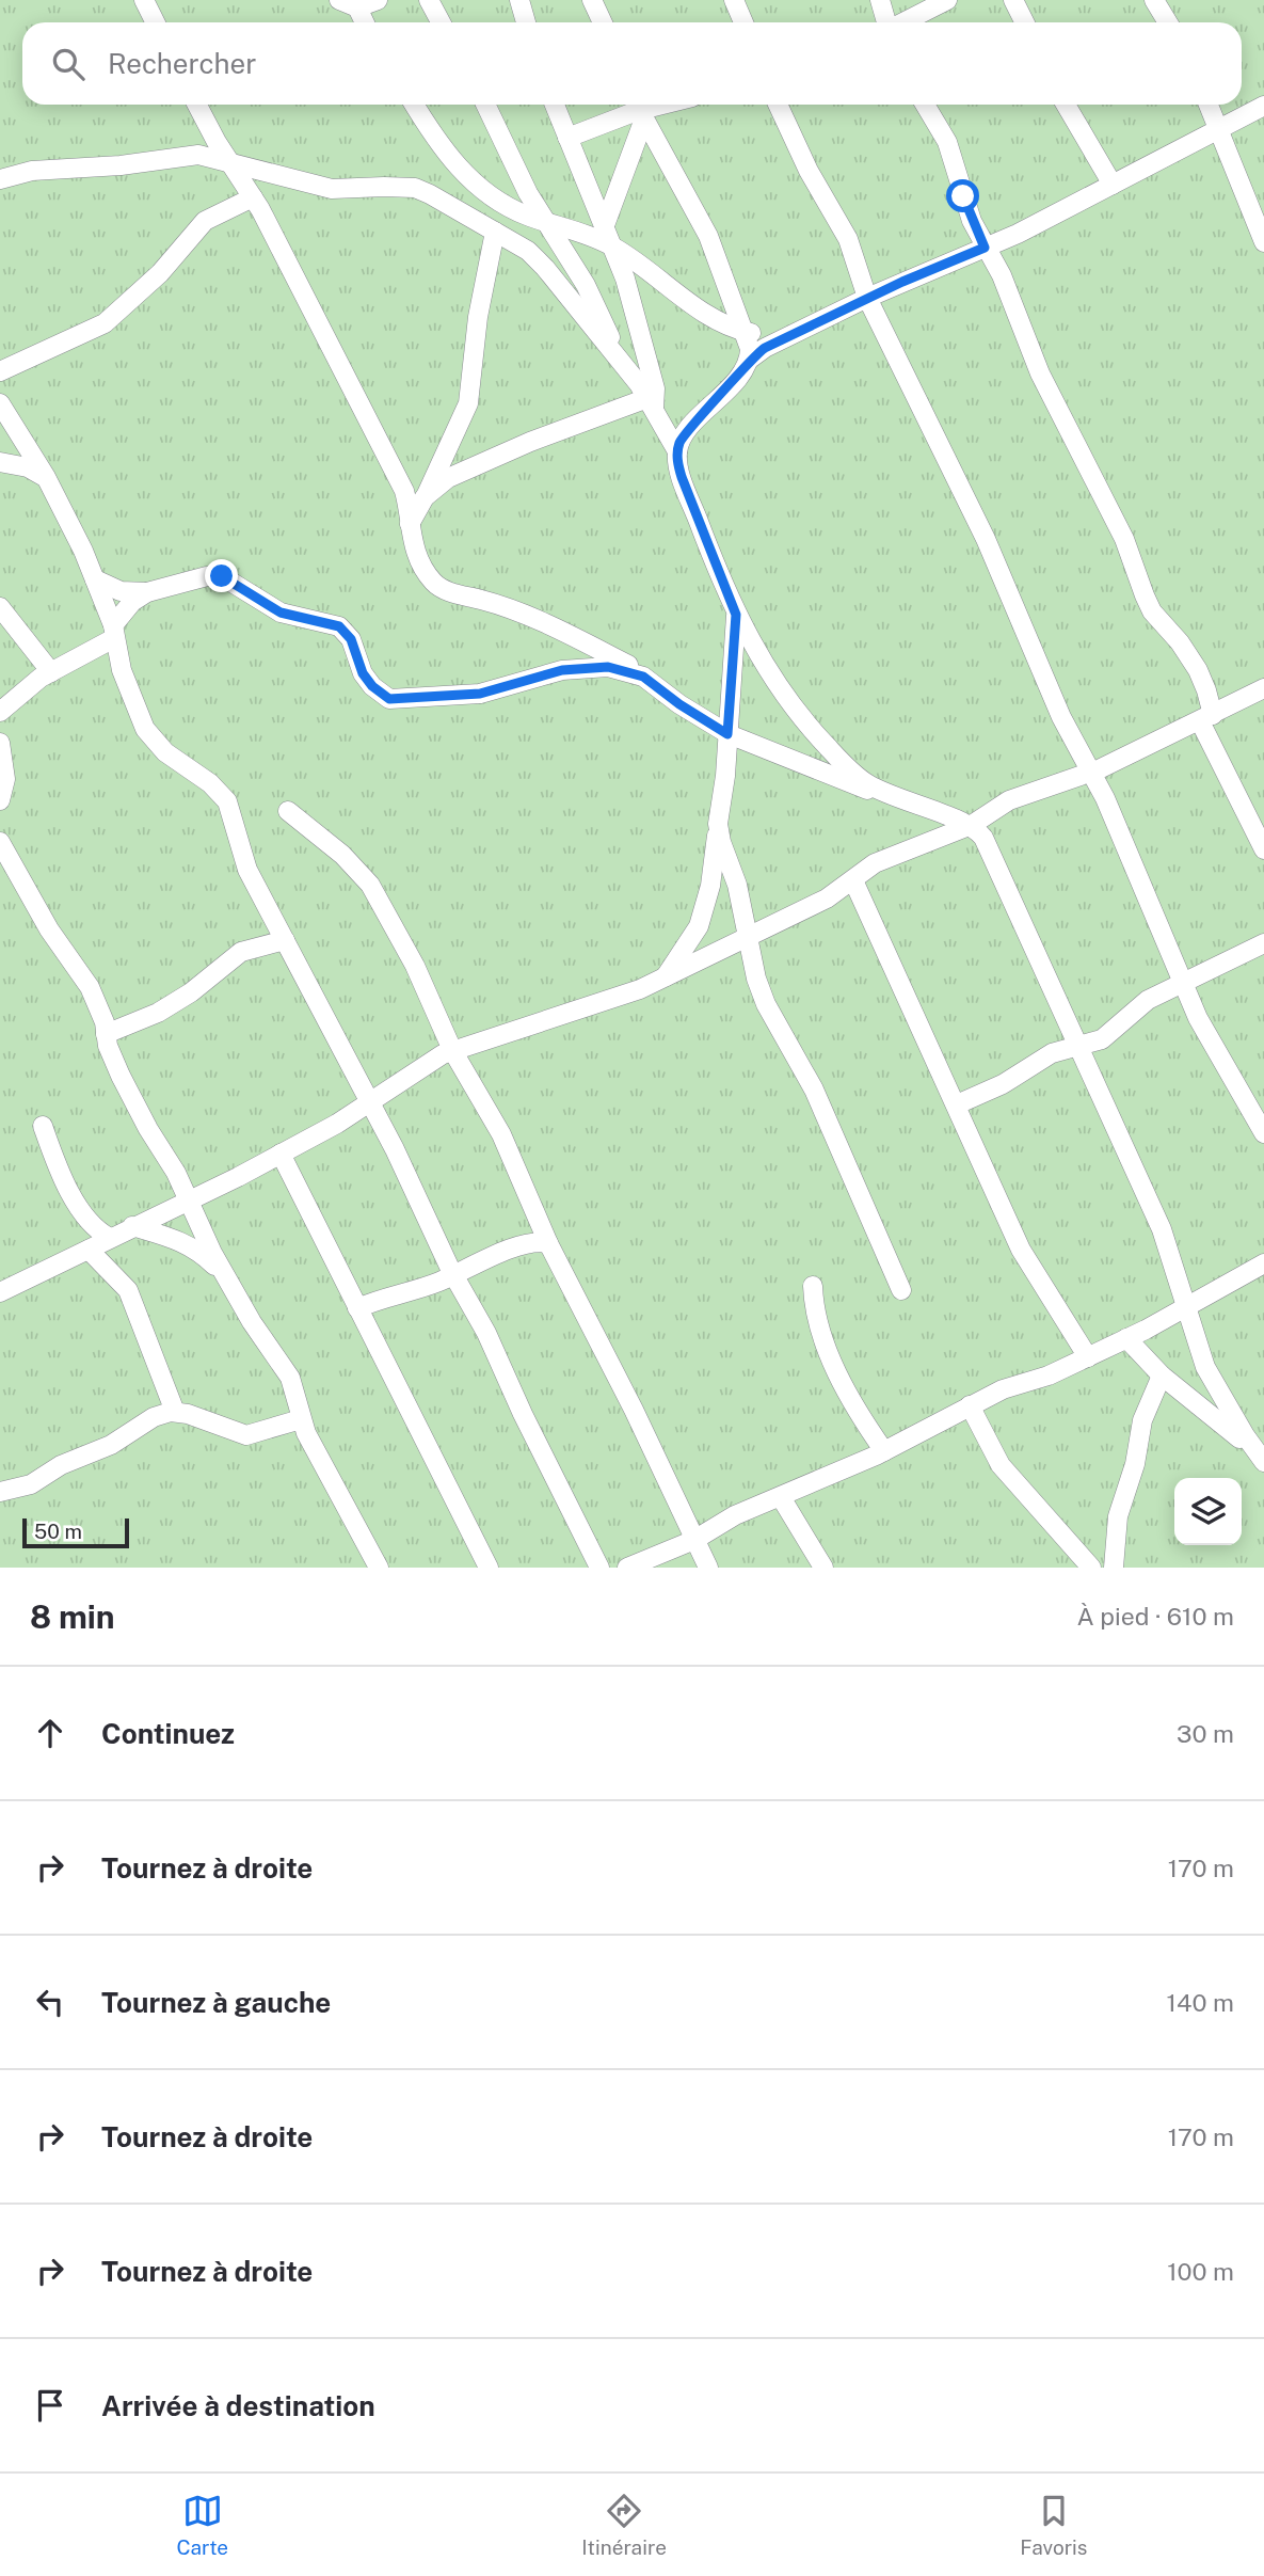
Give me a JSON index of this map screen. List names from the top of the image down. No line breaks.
{"scale_bar":"50 m","page":{"search":"Rechercher","scale":"50 m","heading":["8 min","À pied · 610 m"],"list":[["Continuez","30 m"],["Tournez à droite","170 m"],["Tournez à gauche","140 m"],["Tournez à droite","170 m"],["Tournez à droite","100 m"],"Arrivée à destination"],"nav":["Carte","Itinéraire","Favoris"]}}
